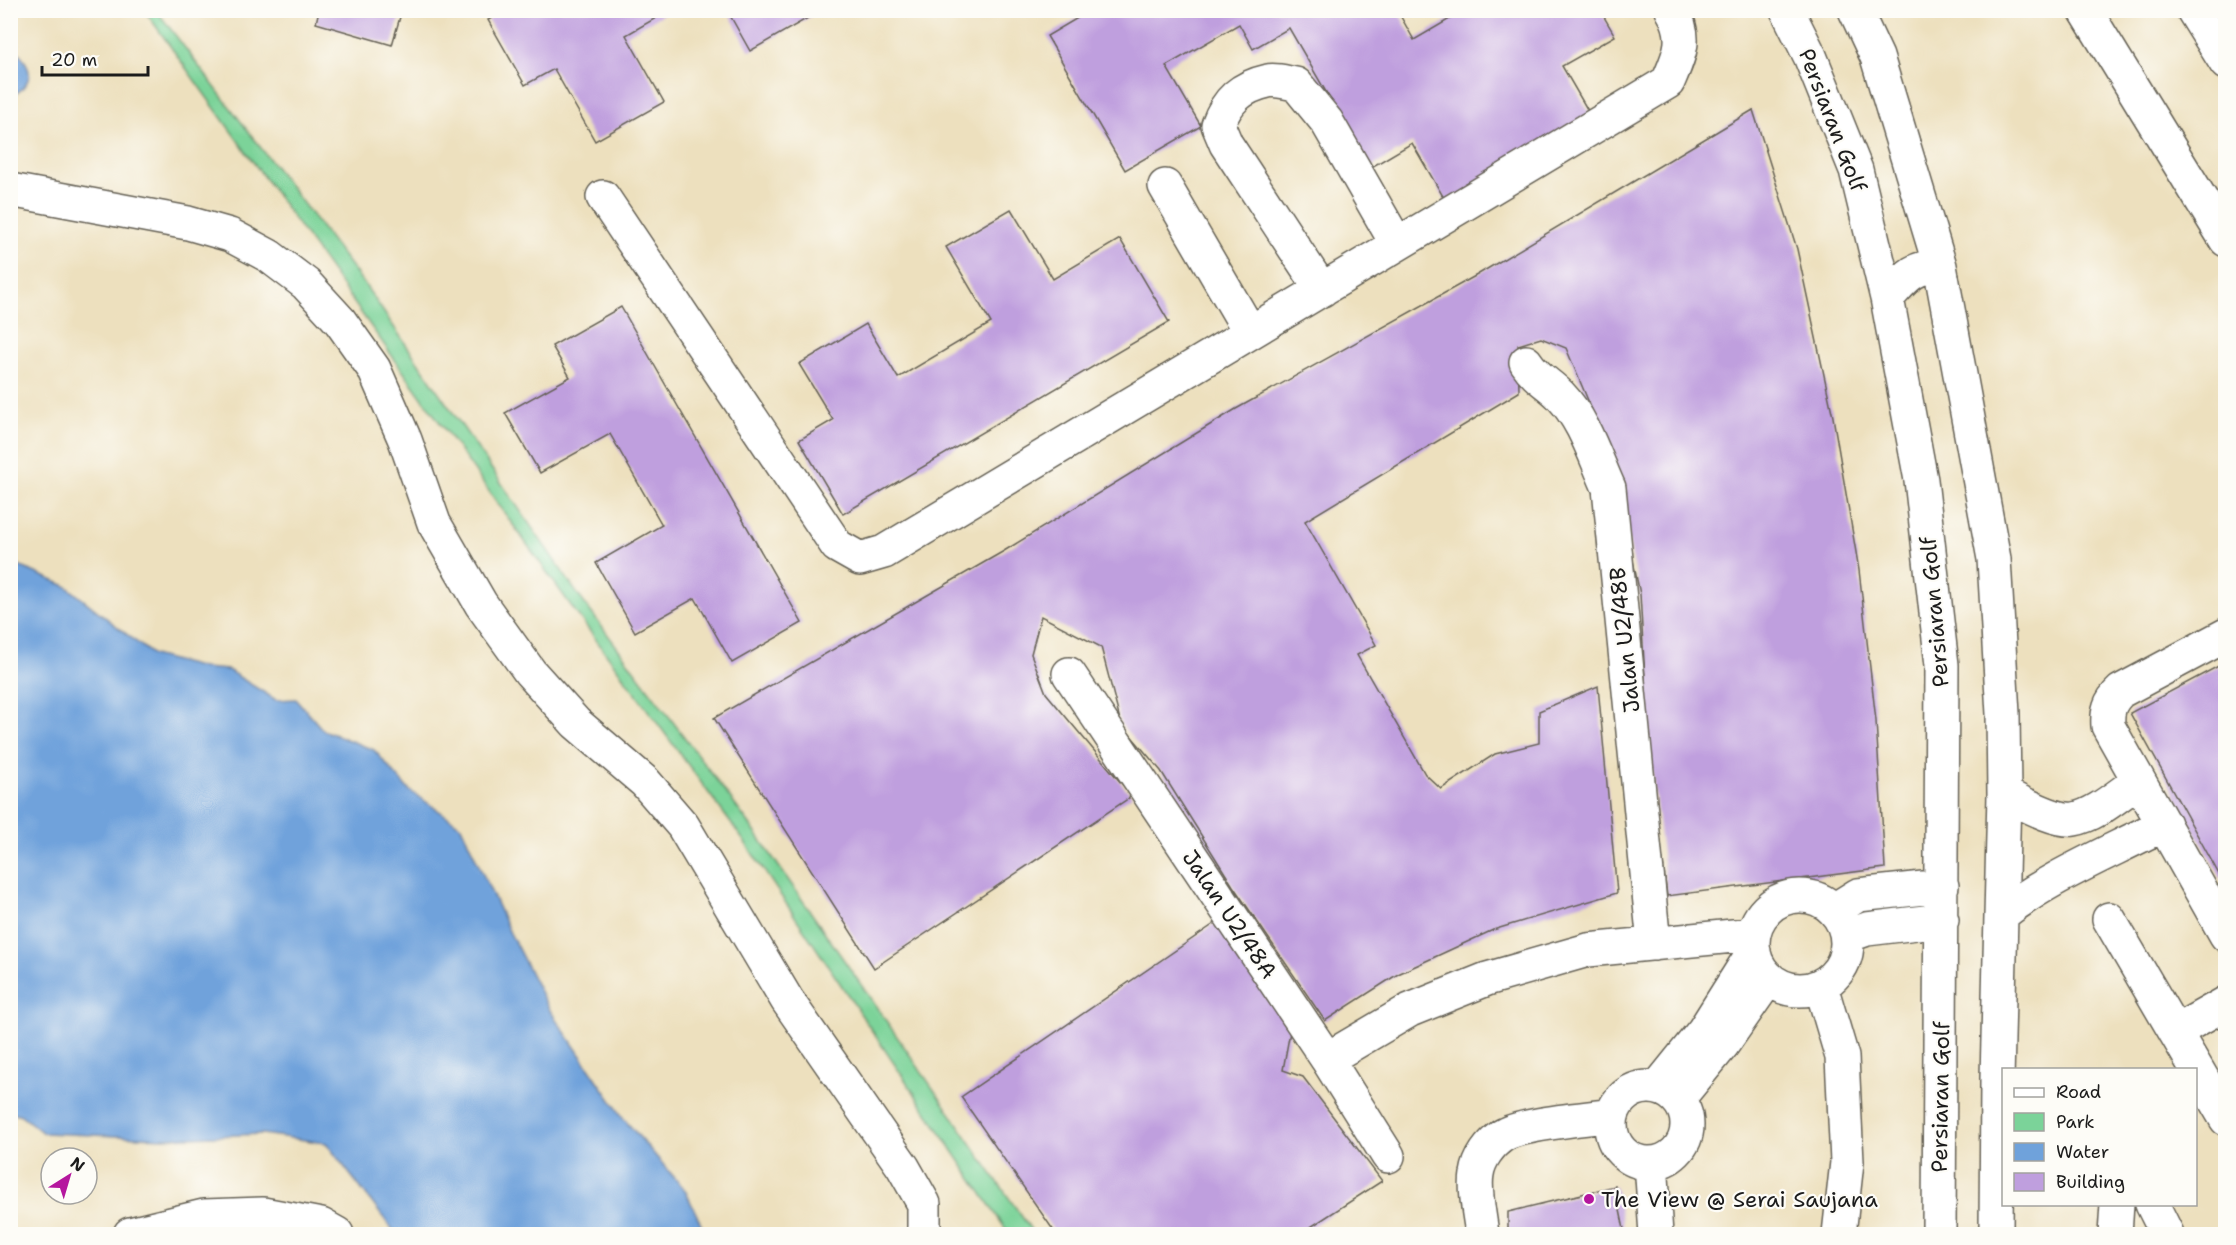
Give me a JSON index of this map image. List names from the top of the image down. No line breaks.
{"streets":{"street":["Persiaran Golf","Jalan U2/48B","Jalan U2/48A"]},"places":["The View @ Serai Saujana"],"legend":["Road","Park","Water","Building"],"scale_bar":"20 m","north":"top right"}
